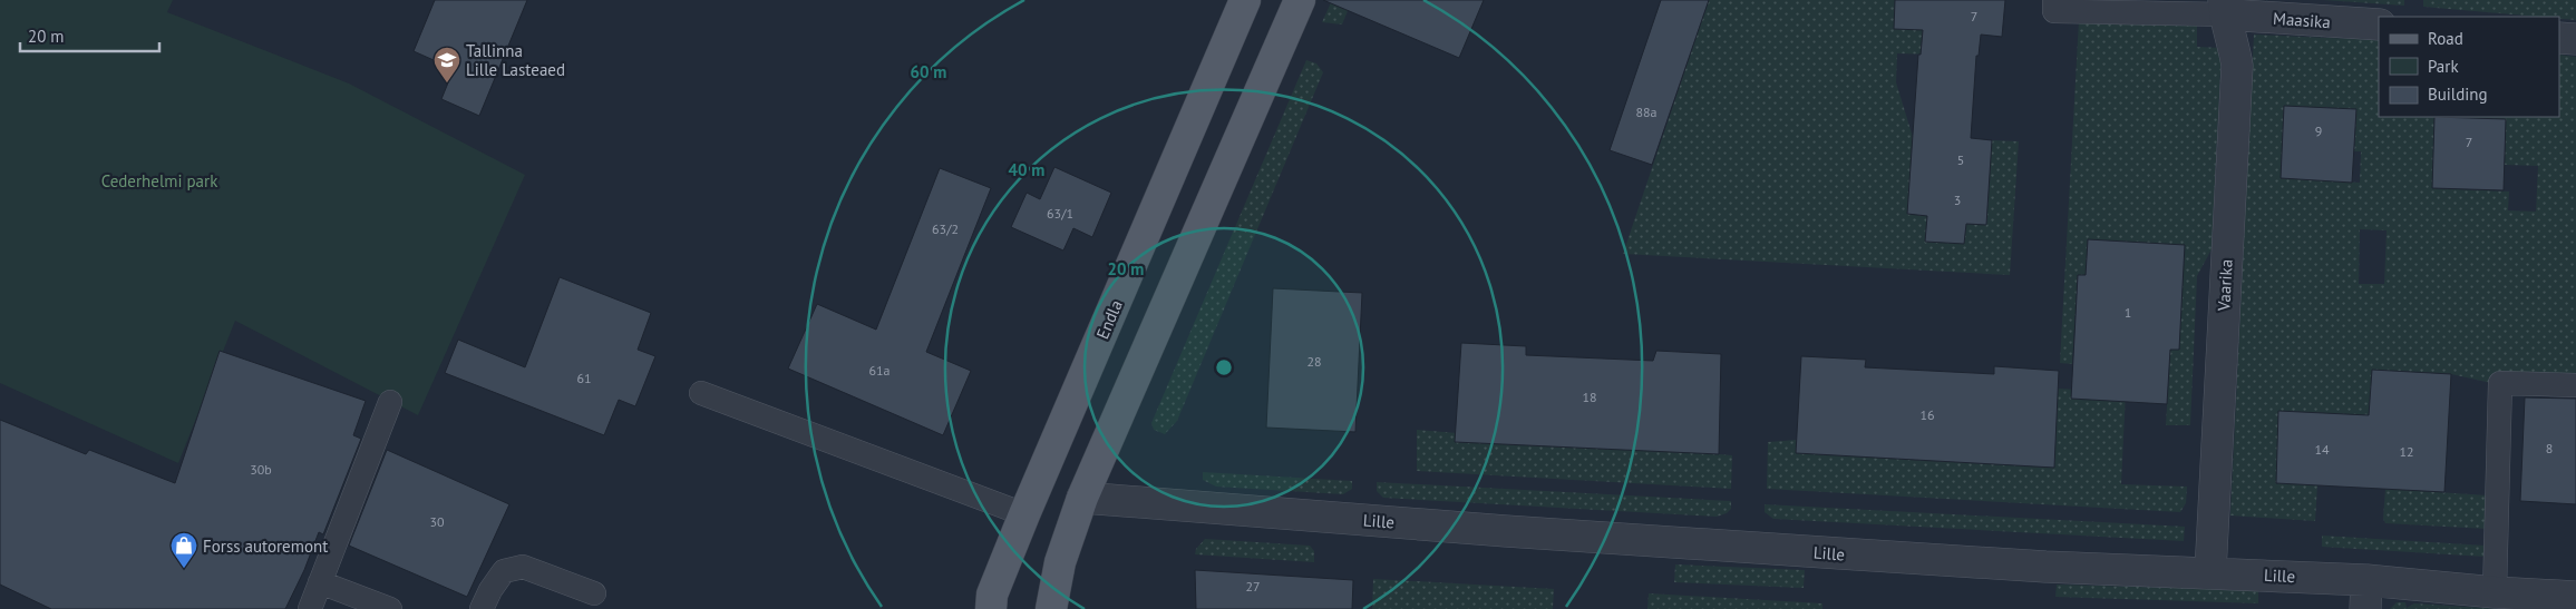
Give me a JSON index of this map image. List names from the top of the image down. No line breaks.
{"streets":{"main road":["Endla"],"street":["Maasika","Vaarika","Lille"]},"crossings":[["Maasika","Vaarika"],["Vaarika","Lille"]],"parks":["Cederhelmi park"],"places":{"school or university":["Tallinna Lille Lasteaed"],"shop":["Forss autoremont"]},"house_numbers":["7","88a","9","7","5","3","63/1","63/2","1","28","61a","61","18","16","8","14","12","30b","30","27"],"legend":["Road","Park","Building"],"scale_bar":"20 m","rings":["60 m","40 m","20 m"]}
